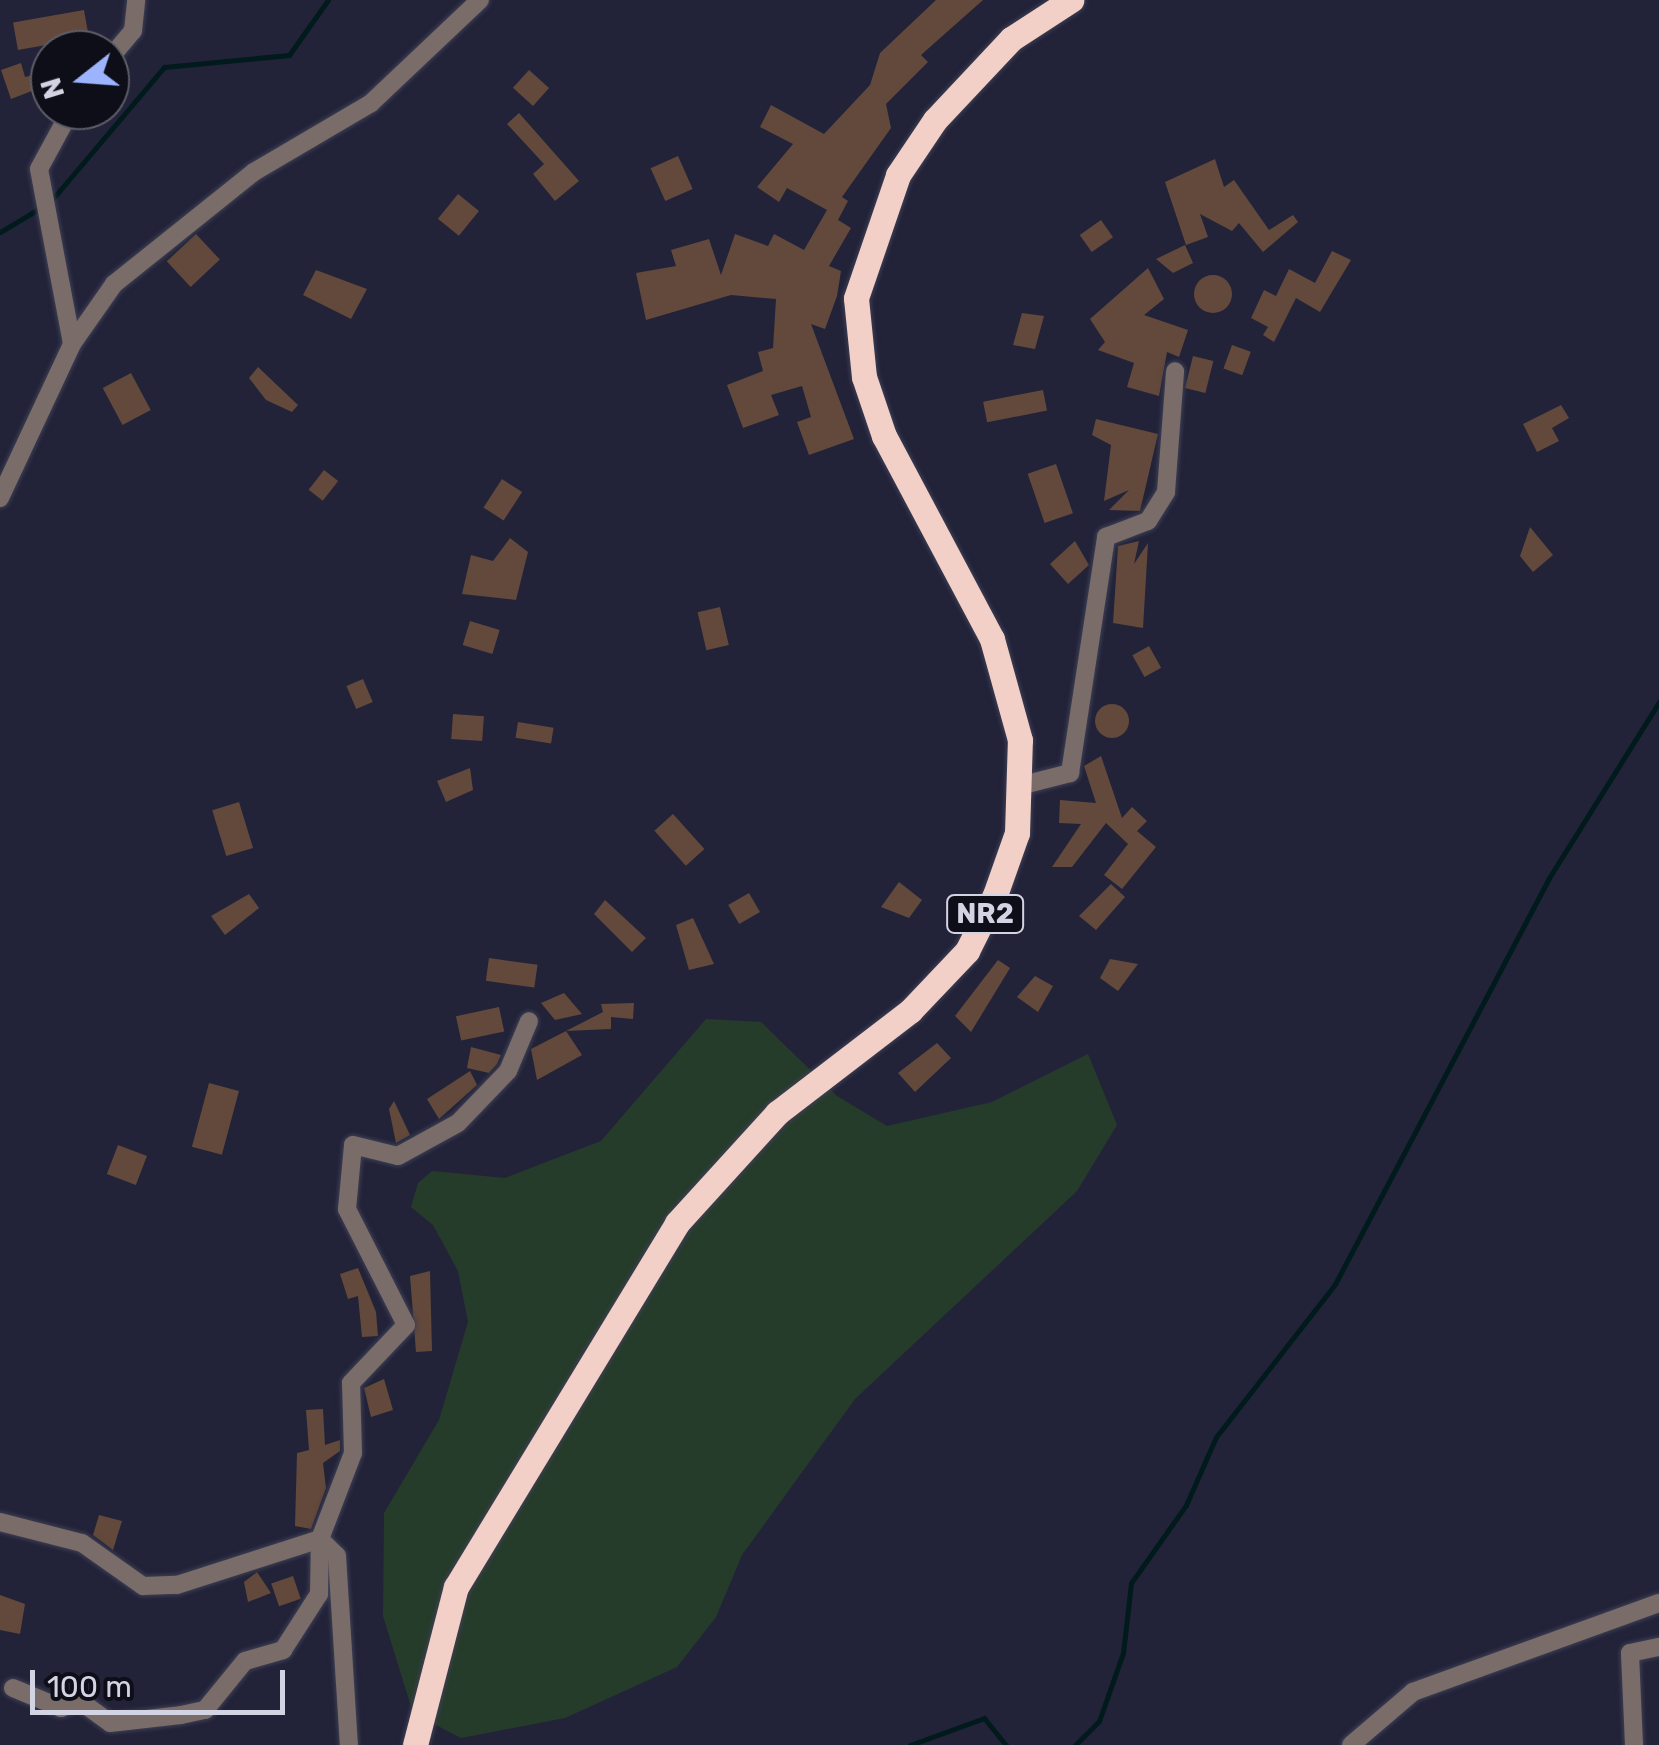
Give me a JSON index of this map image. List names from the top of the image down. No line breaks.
{"streets":{"highway":["NR2"]},"scale_bar":"100 m","north":"left"}
